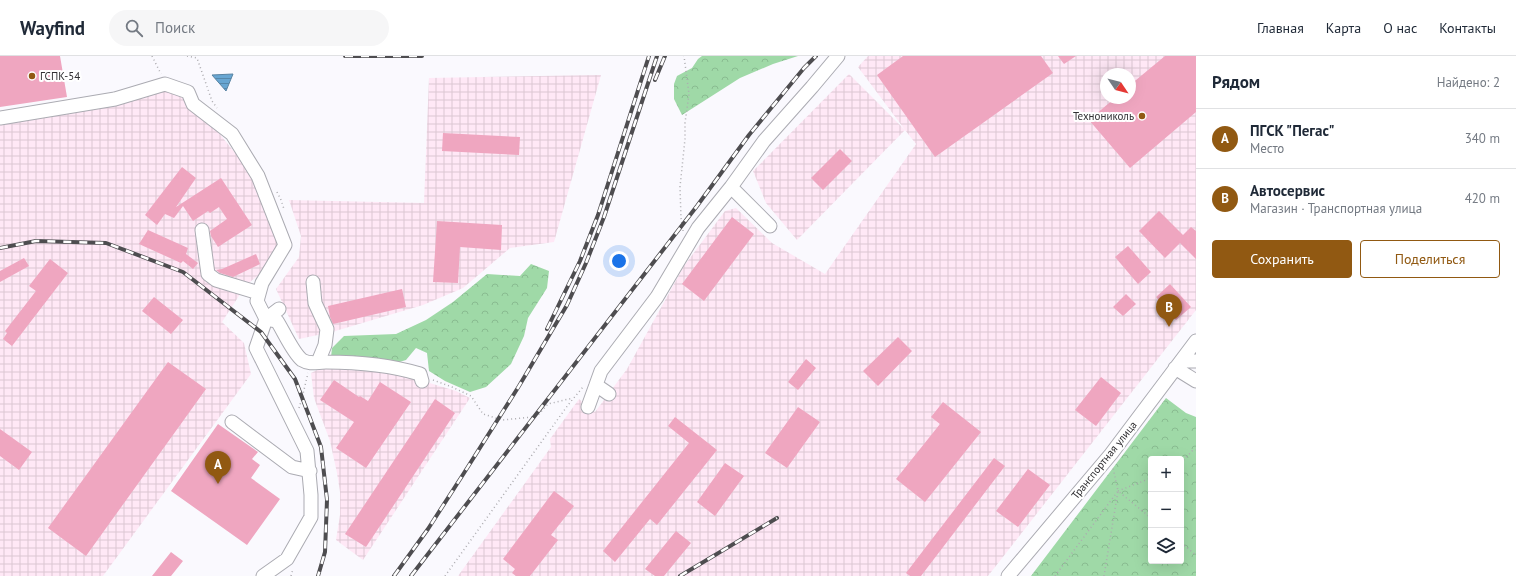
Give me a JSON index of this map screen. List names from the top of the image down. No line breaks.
{"streets":{"street":["Транспортная улица"]},"places":["ГСПК-54","Технониколь"],"north":"bottom right","page":{"header":"Wayfind","search":"Поиск","nav":["Главная","Карта","О нас","Контакты"],"heading":["Рядом","Найдено: 2"],"list":[{"mark":"A","name":"ПГСК \"Пегас\"","note":"Место","value":"340 m"},{"mark":"B","name":"Автосервис","note":"Магазин · Транспортная улица","value":"420 m"}],"buttons":["Сохранить","Поделиться"],"pins":["B","A"],"map_buttons":["+","−"]}}
